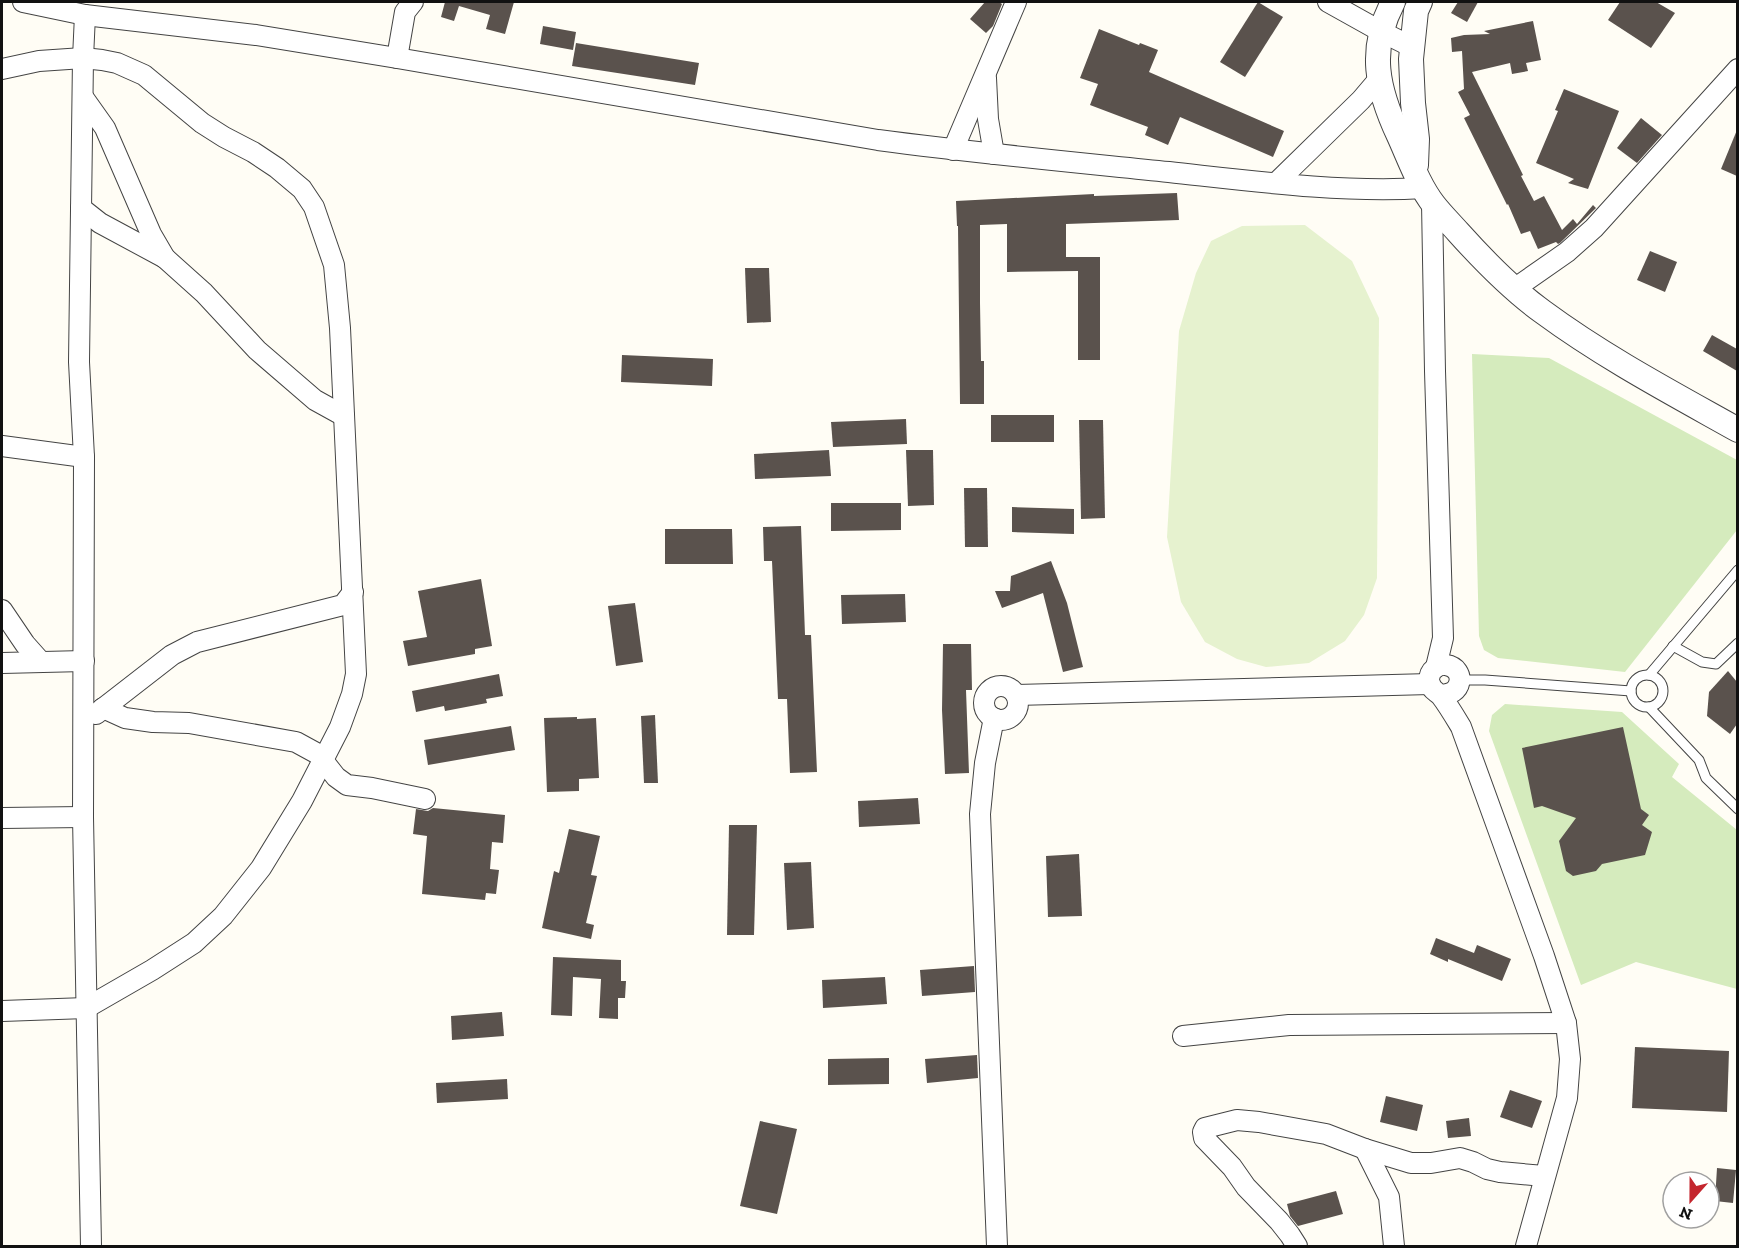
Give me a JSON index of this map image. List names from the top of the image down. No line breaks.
{"north":"bottom"}
